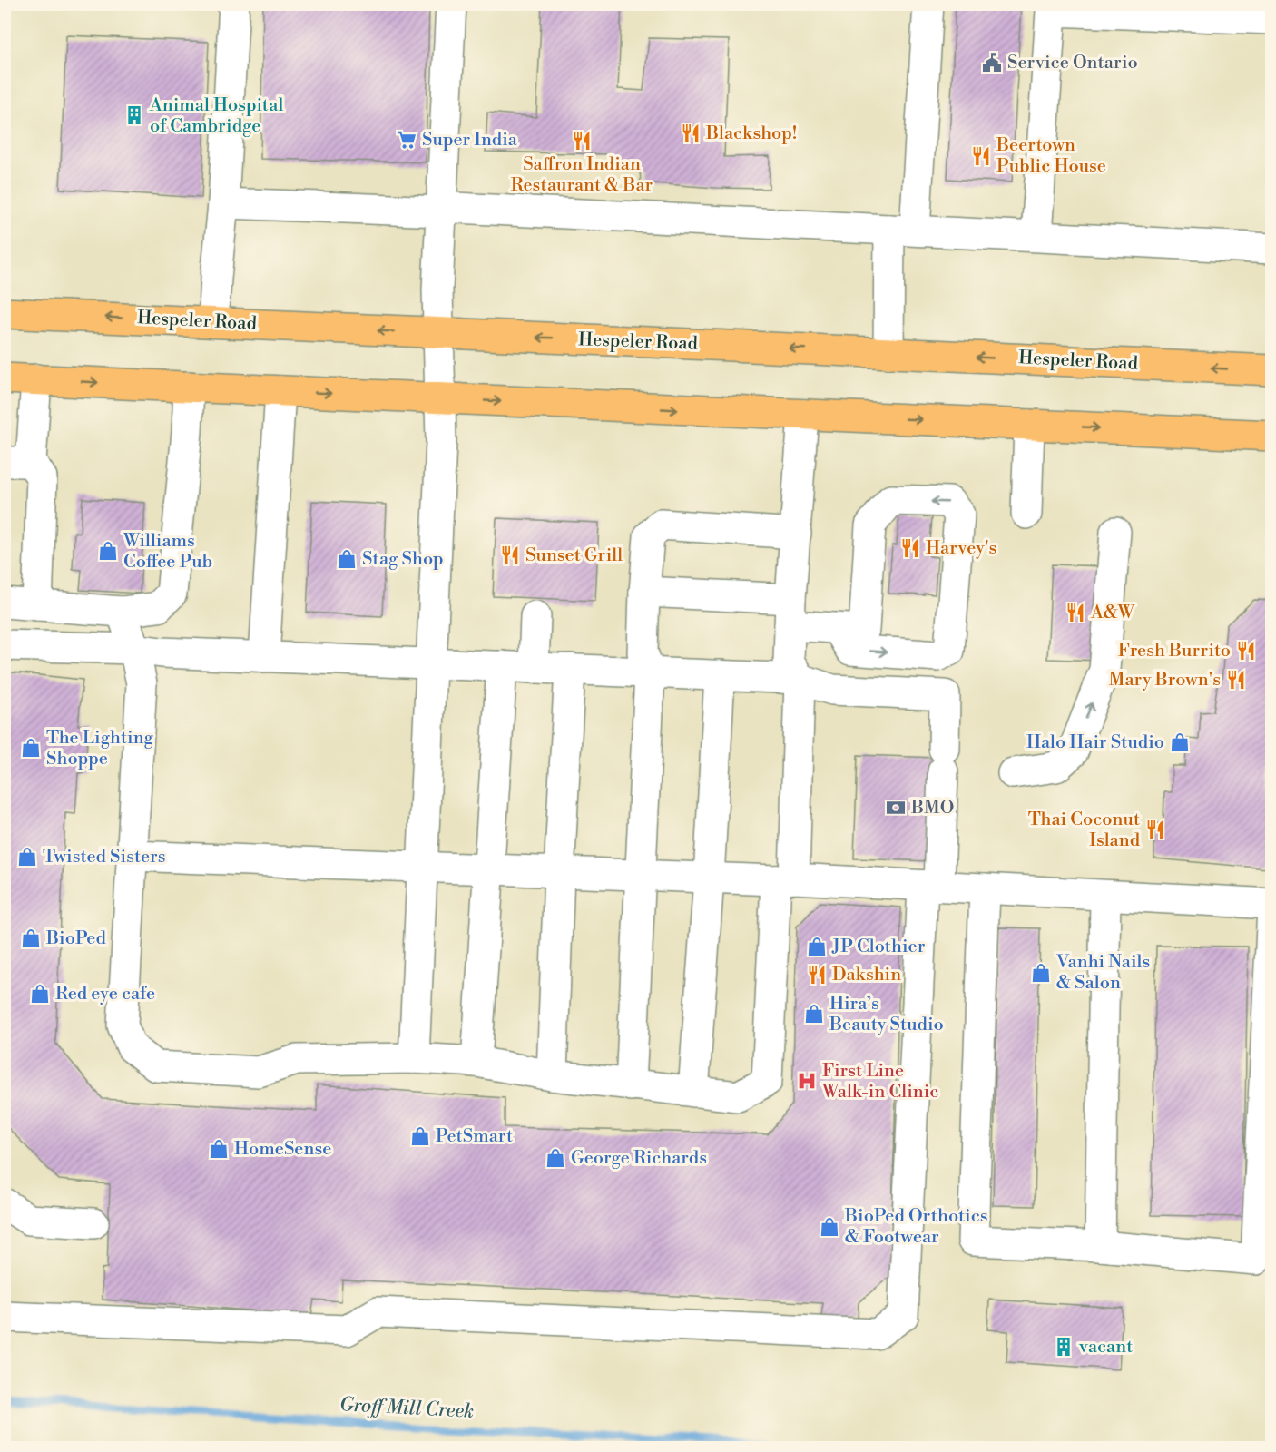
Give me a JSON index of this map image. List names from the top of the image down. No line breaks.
{"streets":{"main road":["Hespeler Road"]},"water":["Groff Mill Creek"],"places":{"public building":["Service Ontario"],"building":["Animal Hospital of Cambridge","vacant"],"restaurant":["Blackshop!","Saffron Indian Restaurant & Bar","Beertown Public House","Harvey's","Sunset Grill","A&W","Fresh Burrito","Mary Brown's","Thai Coconut Island","Dakshin"],"supermarket":["Super India"],"shop":["Williams Coffee Pub","Stag Shop","Halo Hair Studio","The Lighting Shoppe","Twisted Sisters","BioPed","JP Clothier","Vanhi Nails & Salon","Red eye cafe","Hira’s Beauty Studio","PetSmart","HomeSense","George Richards","BioPed Orthotics & Footwear"],"bank":["BMO"],"hospital":["First Line Walk-in Clinic"]}}
